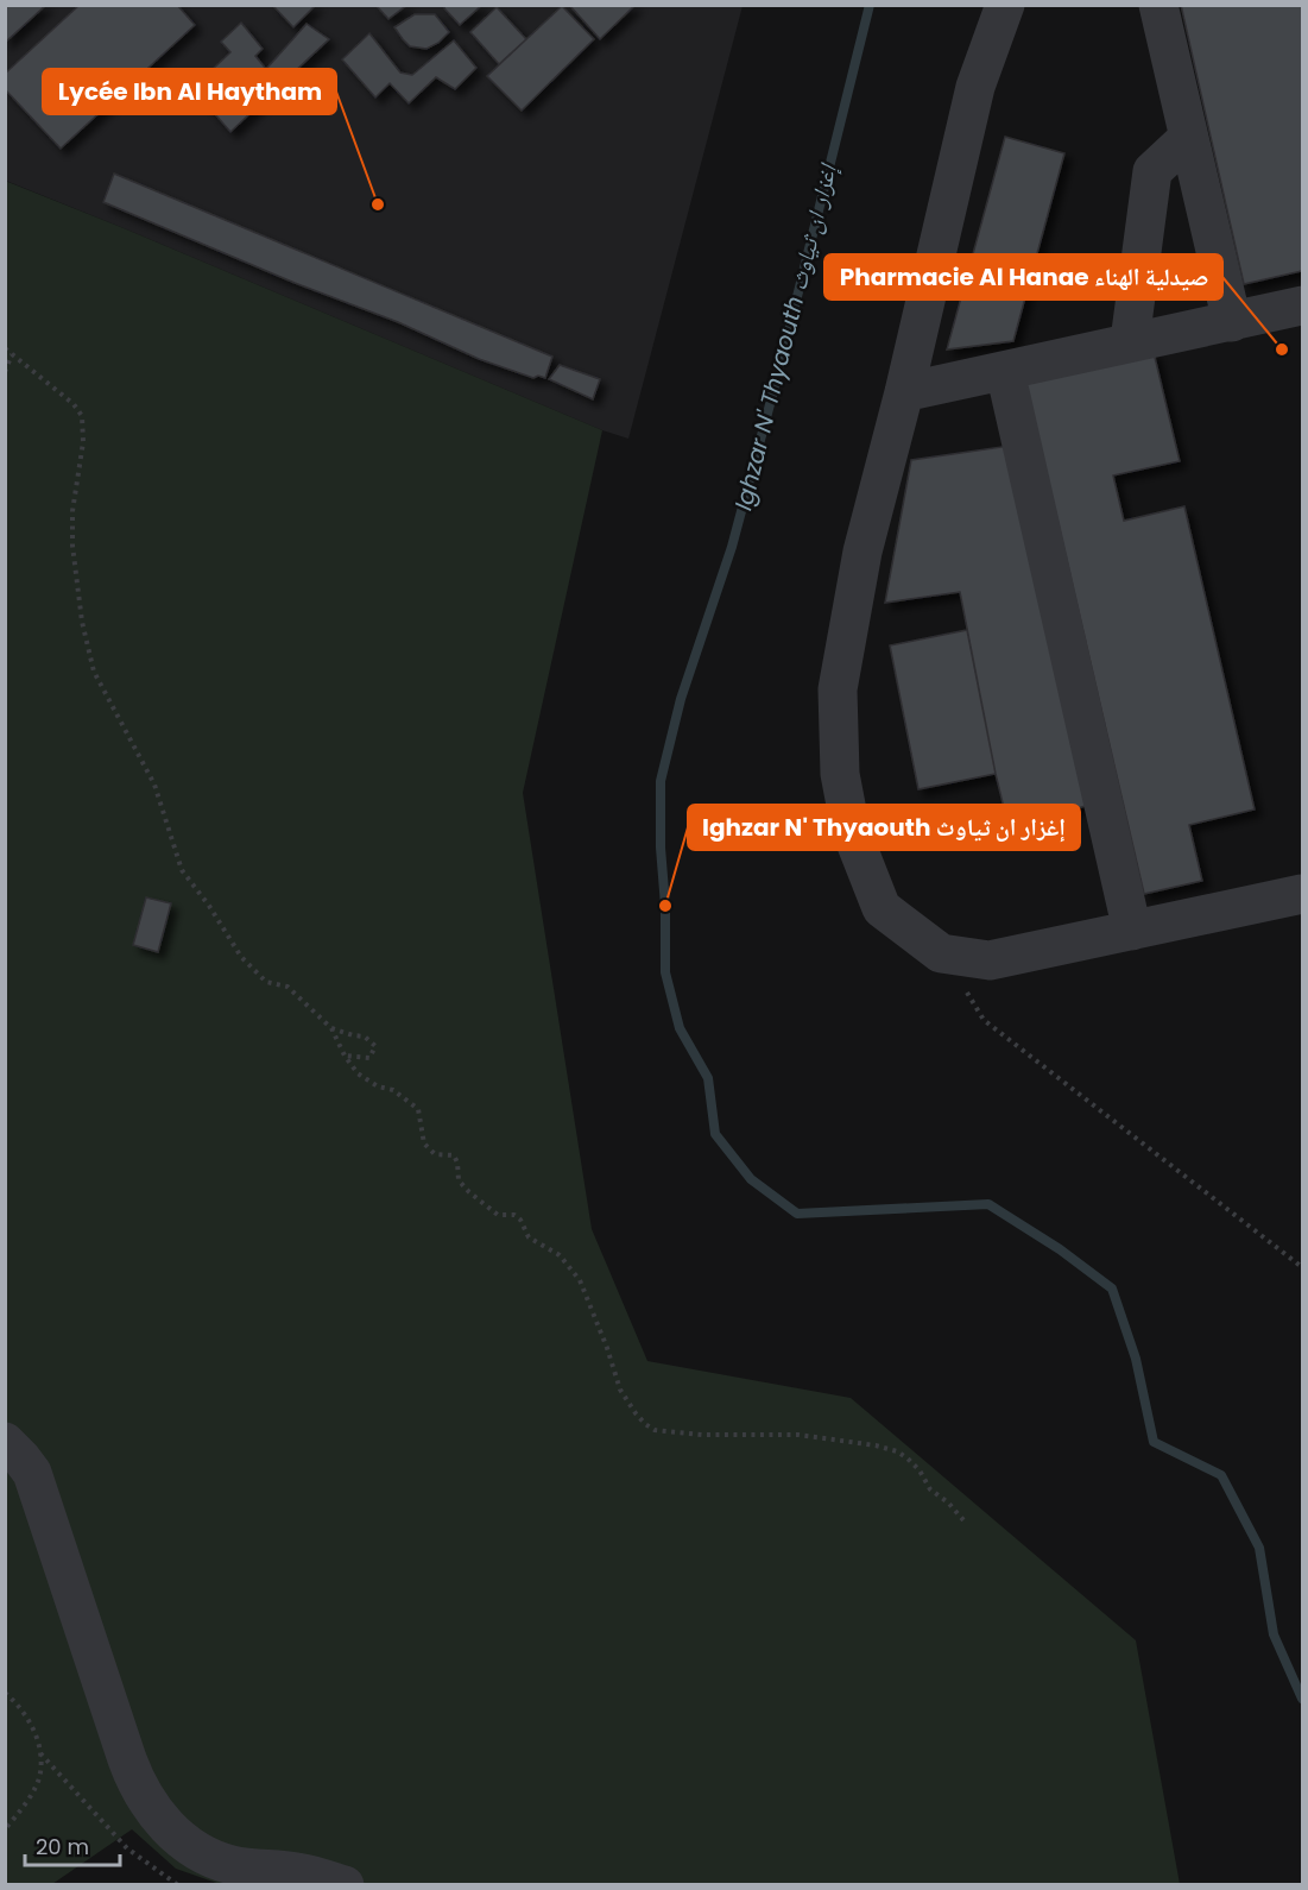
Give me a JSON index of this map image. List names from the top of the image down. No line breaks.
{"water":["Ighzar N' Thyaouth إغزار ان ثياوث"],"places":["Lycée Ibn Al Haytham","Pharmacie Al Hanae صيدلية الهناء","Ighzar N' Thyaouth إغزار ان ثياوث"],"scale_bar":"20 m"}
